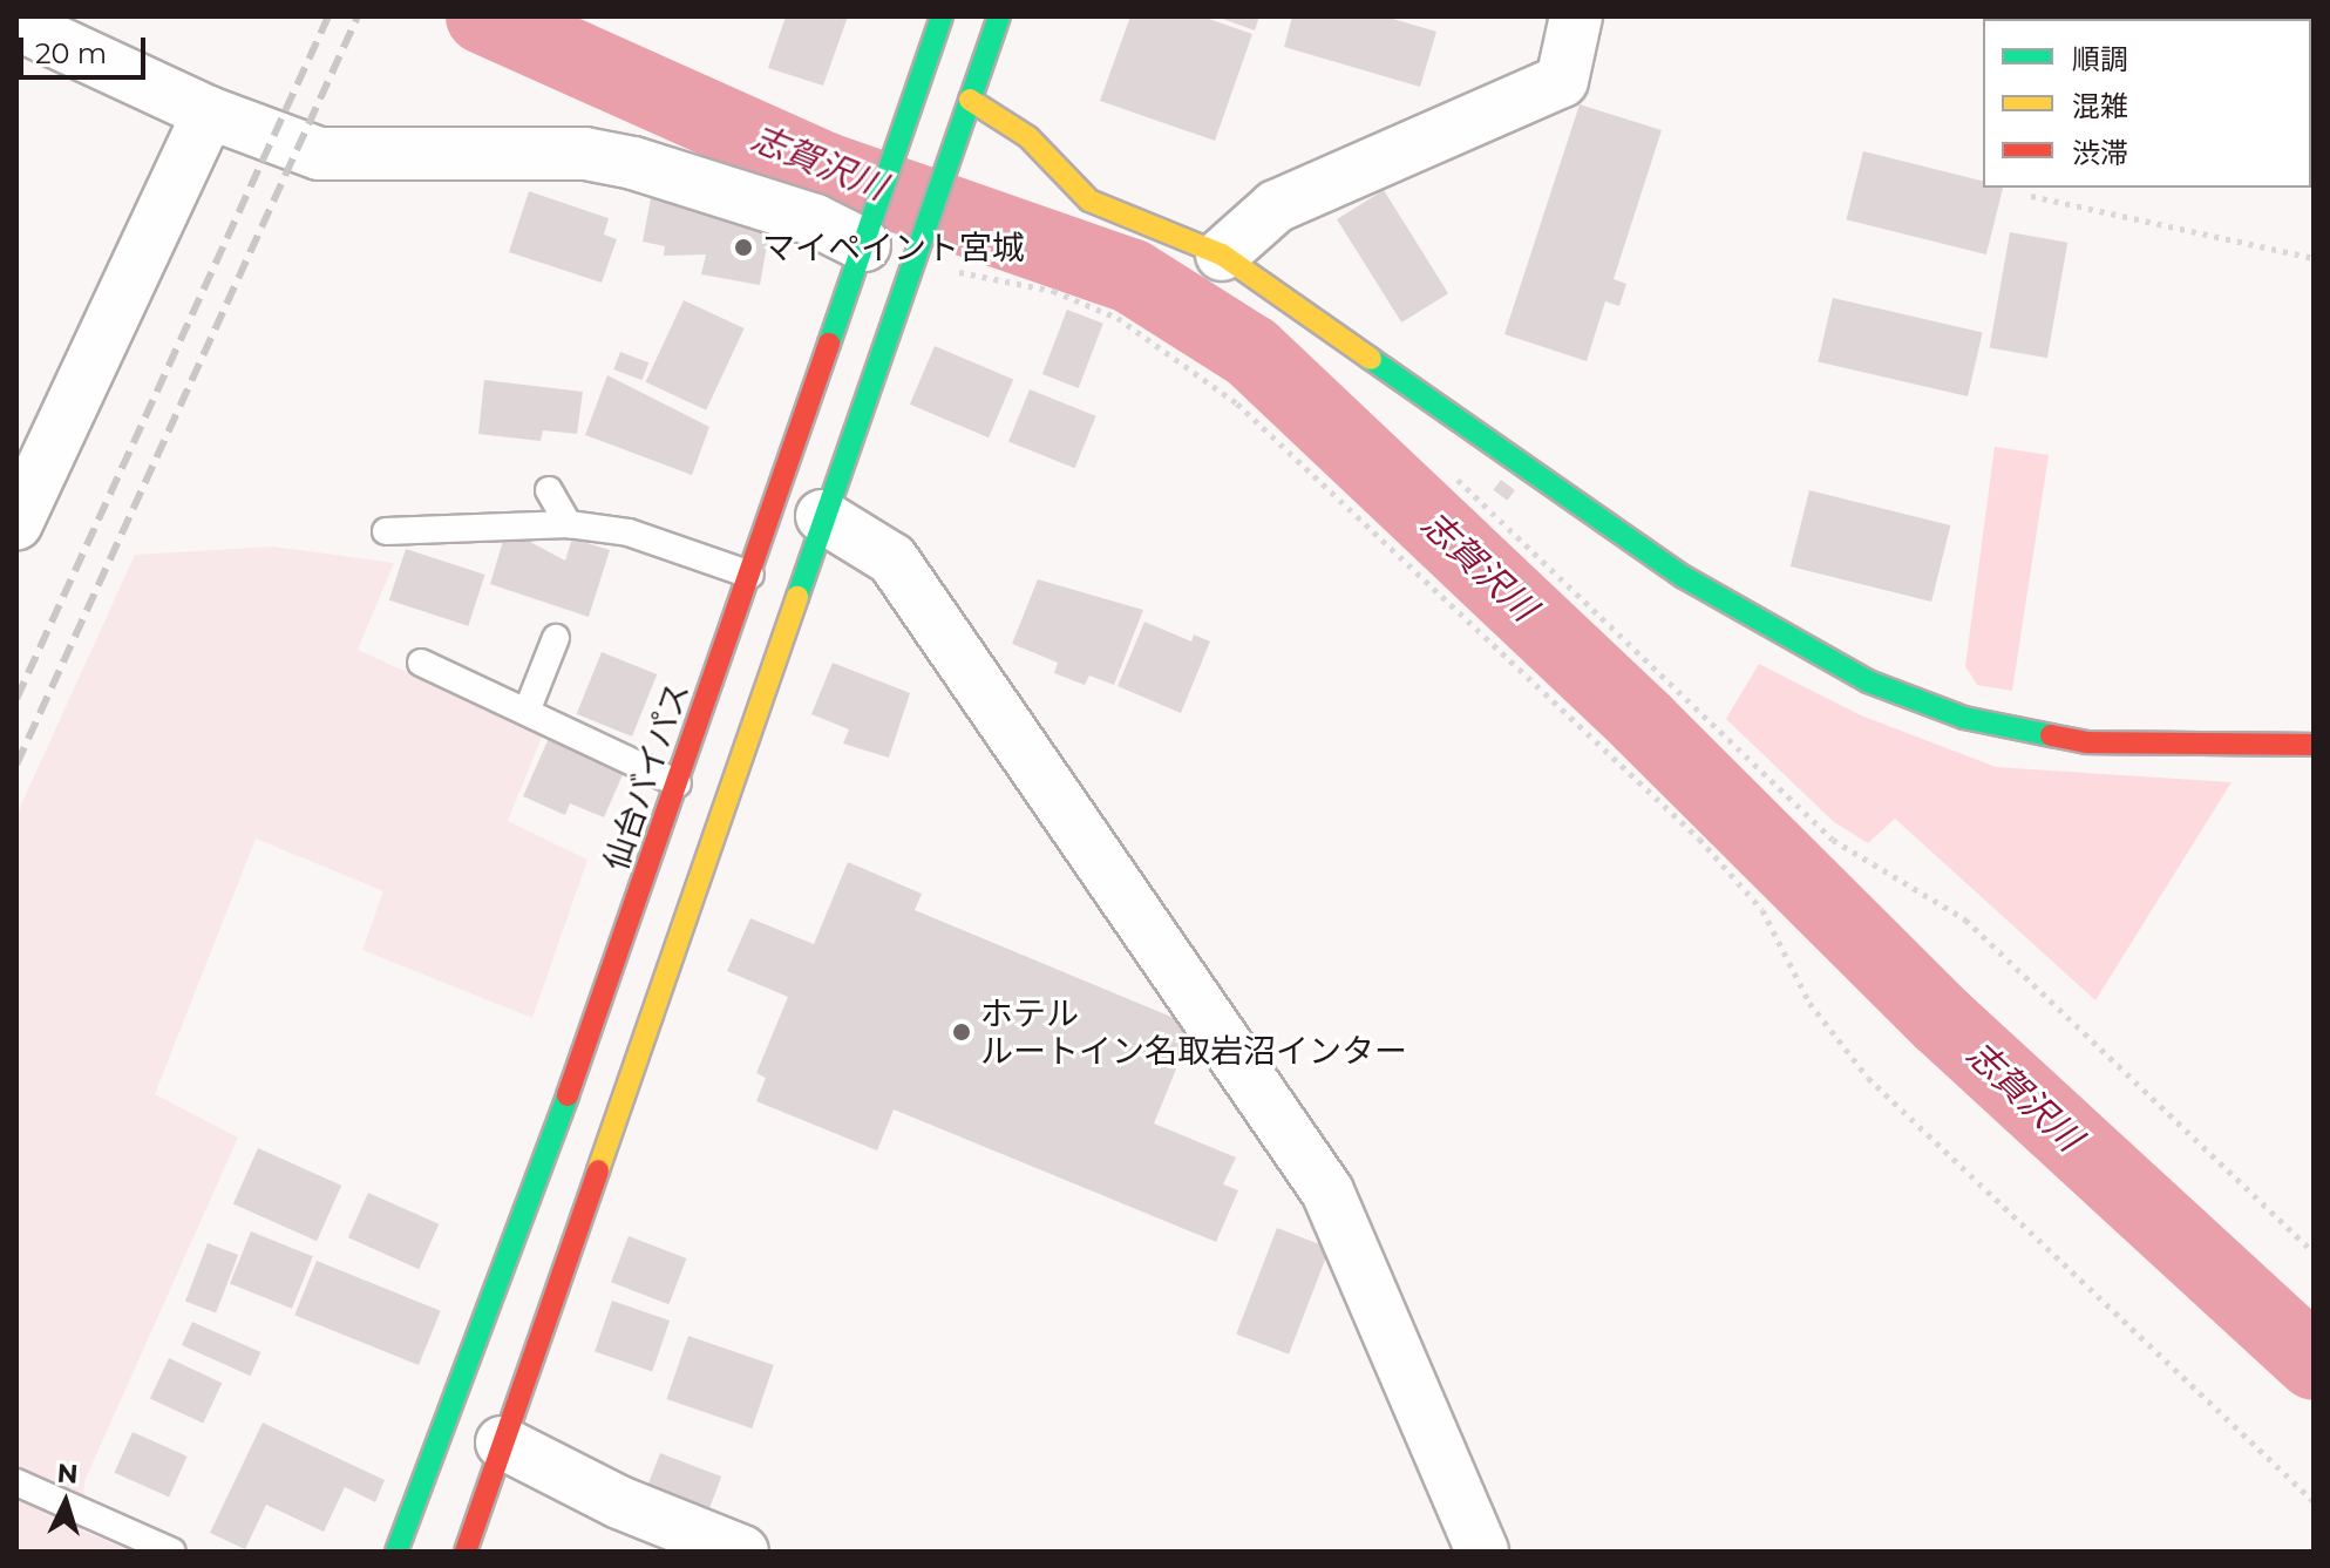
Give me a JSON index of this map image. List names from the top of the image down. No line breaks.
{"streets":{"main road":["仙台バイパス"]},"water":["志賀沢川"],"places":["マイペイント宮城","ホテル ルートイン名取岩沼インター"],"legend":["順調","混雑","渋滞"],"scale_bar":"20 m","north":"top"}
